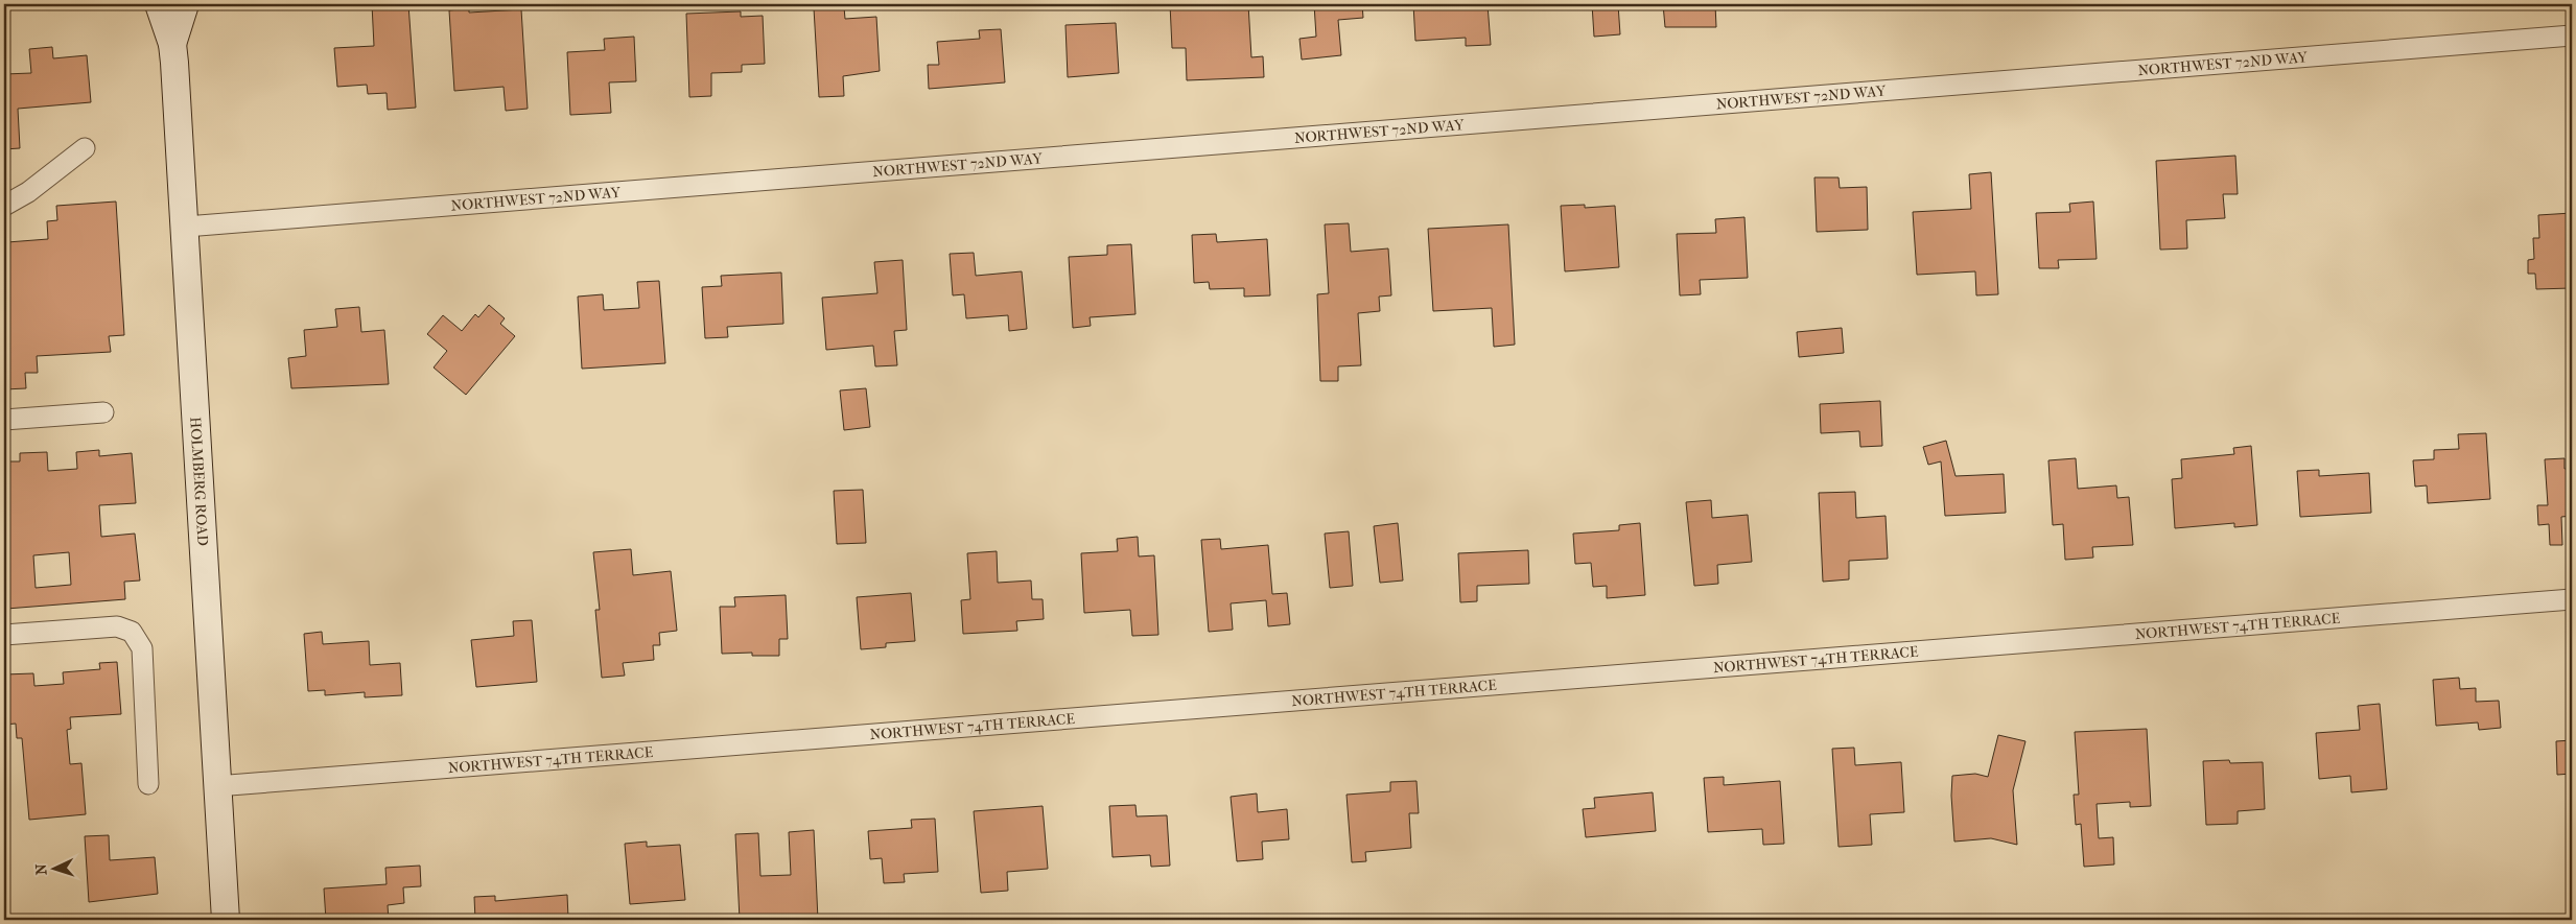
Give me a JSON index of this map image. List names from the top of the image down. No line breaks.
{"streets":{"street":["NORTHWEST 72ND WAY","HOLMBERG ROAD","NORTHWEST 74TH TERRACE"]},"crossings":[["NORTHWEST 72ND WAY","HOLMBERG ROAD"],["HOLMBERG ROAD","NORTHWEST 74TH TERRACE"]],"north":"left"}
